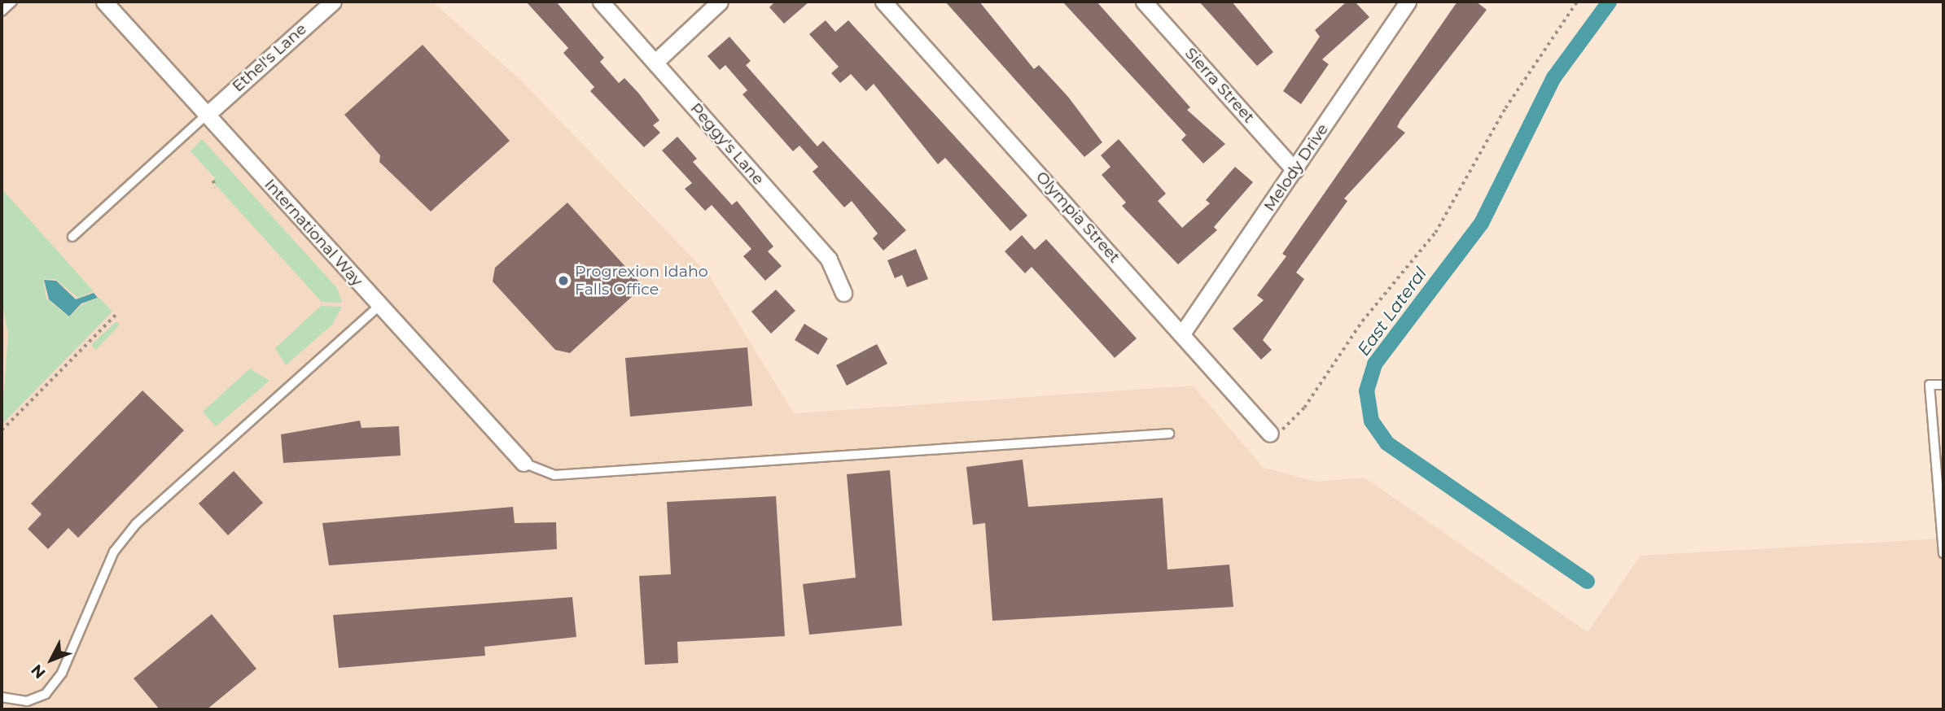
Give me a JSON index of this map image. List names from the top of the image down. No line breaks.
{"streets":{"street":["Ethel's Lane","Sierra Street","Peggy's Lane","Melody Drive","Olympia Street","International Way"]},"crossings":[["Ethel's Lane","International Way"],["Sierra Street","Melody Drive"],["Melody Drive","Olympia Street"]],"water":["East Lateral"],"places":["Progrexion Idaho Falls Office"],"north":"bottom left"}
